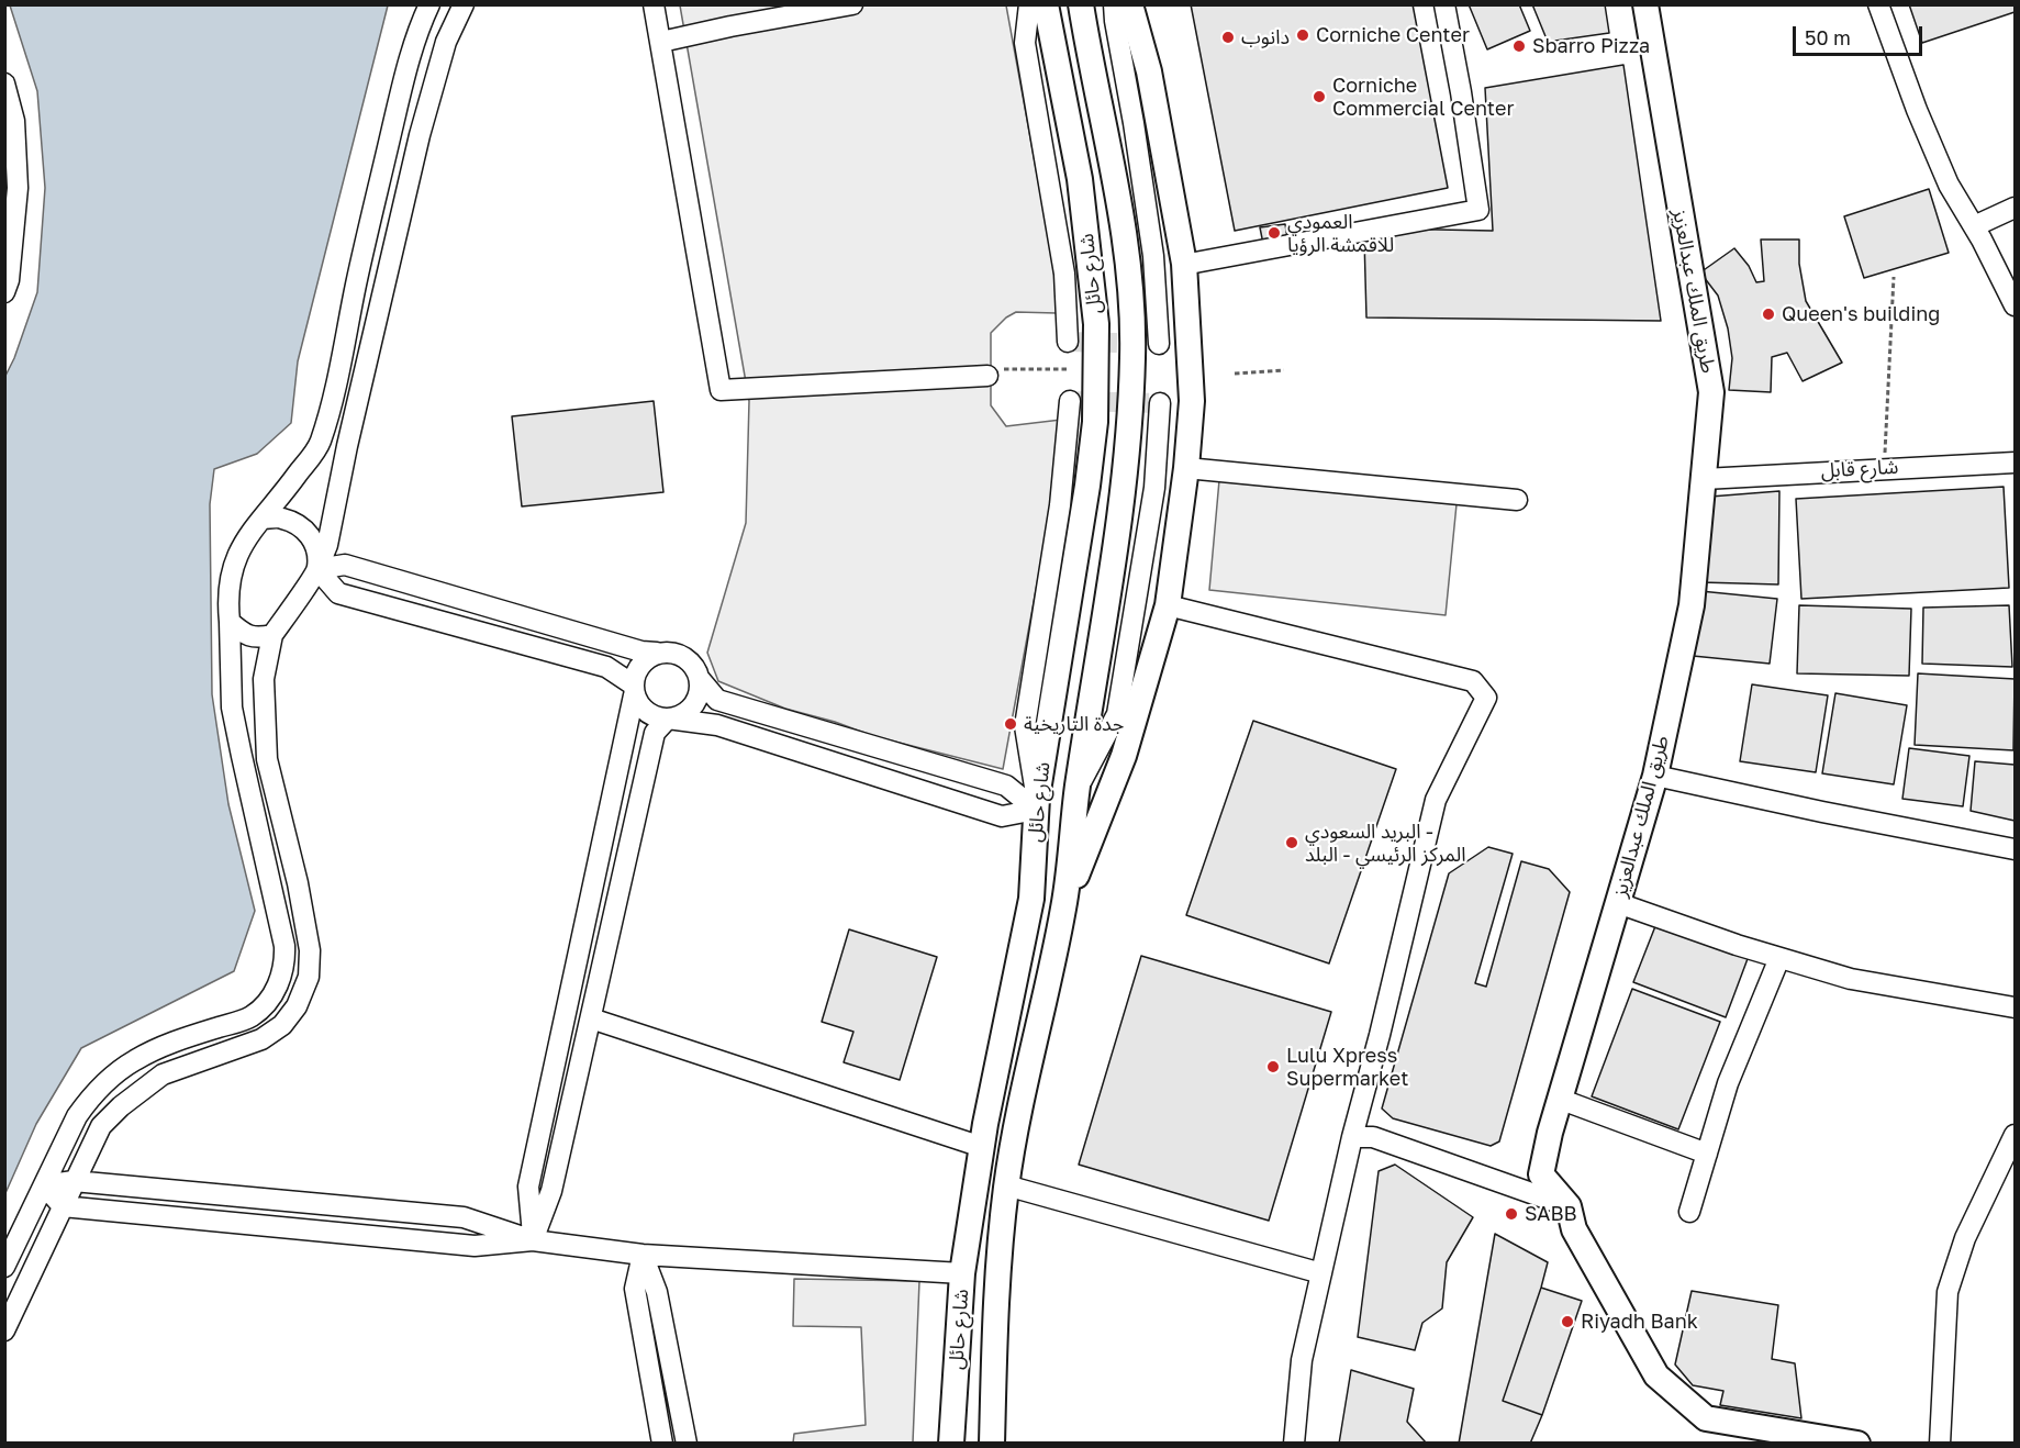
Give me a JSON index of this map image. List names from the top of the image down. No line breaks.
{"streets":{"main road":["شارع حائل","طريق الملك عبدالعزيز"],"street":["شارع قابل"]},"crossings":[["طريق الملك عبدالعزيز","شارع قابل"]],"places":["Corniche Center","دانوب","Sbarro Pizza","Corniche Commercial Center","العمودي للاقمشة الرؤيا","Queen's building","جدة التاريخية","البريد السعودي - المركز الرئيسي - البلد","Lulu Xpress Supermarket","SABB","Riyadh Bank"],"scale_bar":"50 m"}
